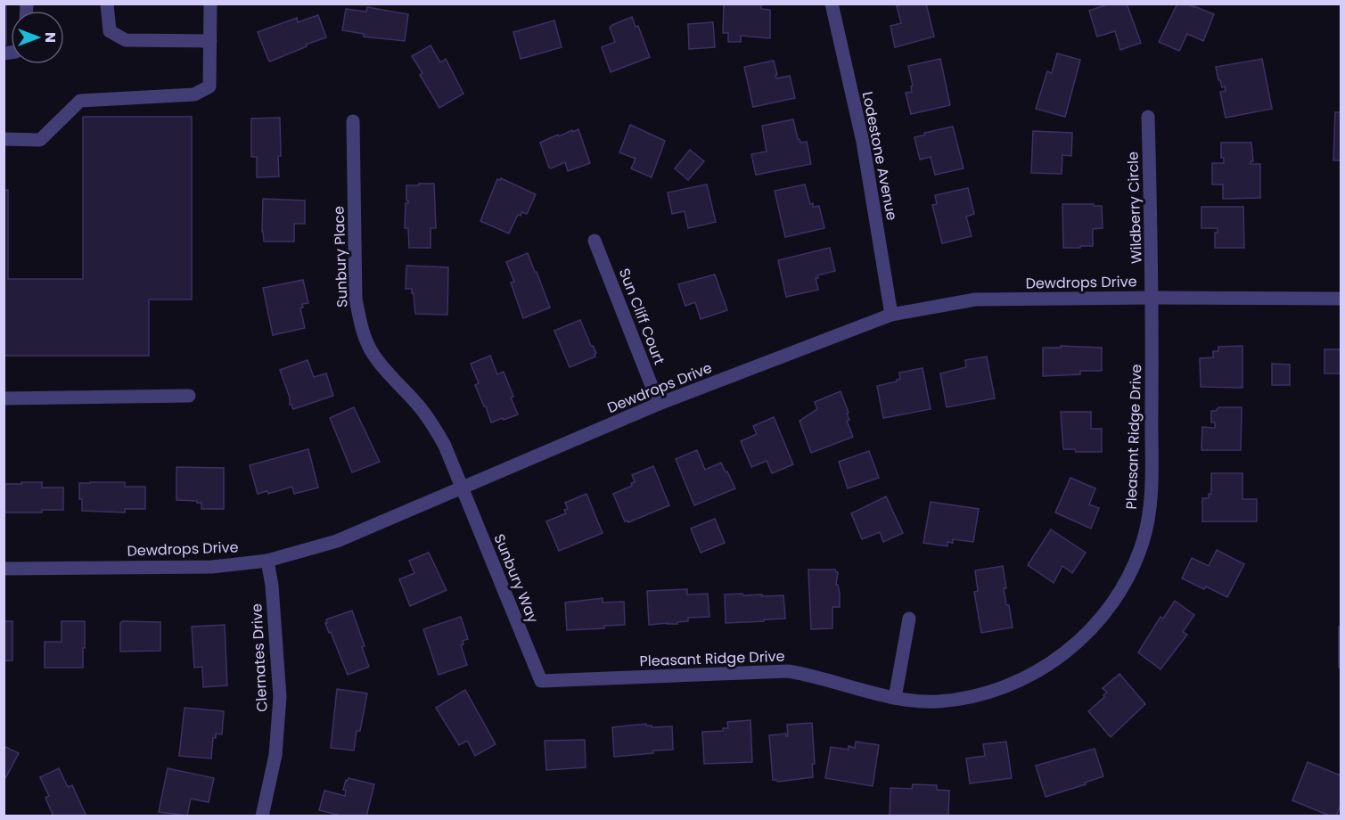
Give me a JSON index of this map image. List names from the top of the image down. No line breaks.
{"streets":{"street":["Lodestone Avenue","Wildberry Circle","Sunbury Place","Dewdrops Drive","Sun Cliff Court","Pleasant Ridge Drive","Sunbury Way","Clernates Drive"]},"crossings":[["Lodestone Avenue","Dewdrops Drive"],["Wildberry Circle","Dewdrops Drive"],["Wildberry Circle","Pleasant Ridge Drive"],["Sunbury Place","Dewdrops Drive"],["Sunbury Place","Sunbury Way"],["Dewdrops Drive","Sun Cliff Court"],["Dewdrops Drive","Pleasant Ridge Drive"],["Dewdrops Drive","Sunbury Way"],["Dewdrops Drive","Clernates Drive"],["Pleasant Ridge Drive","Sunbury Way"]],"north":"right"}
